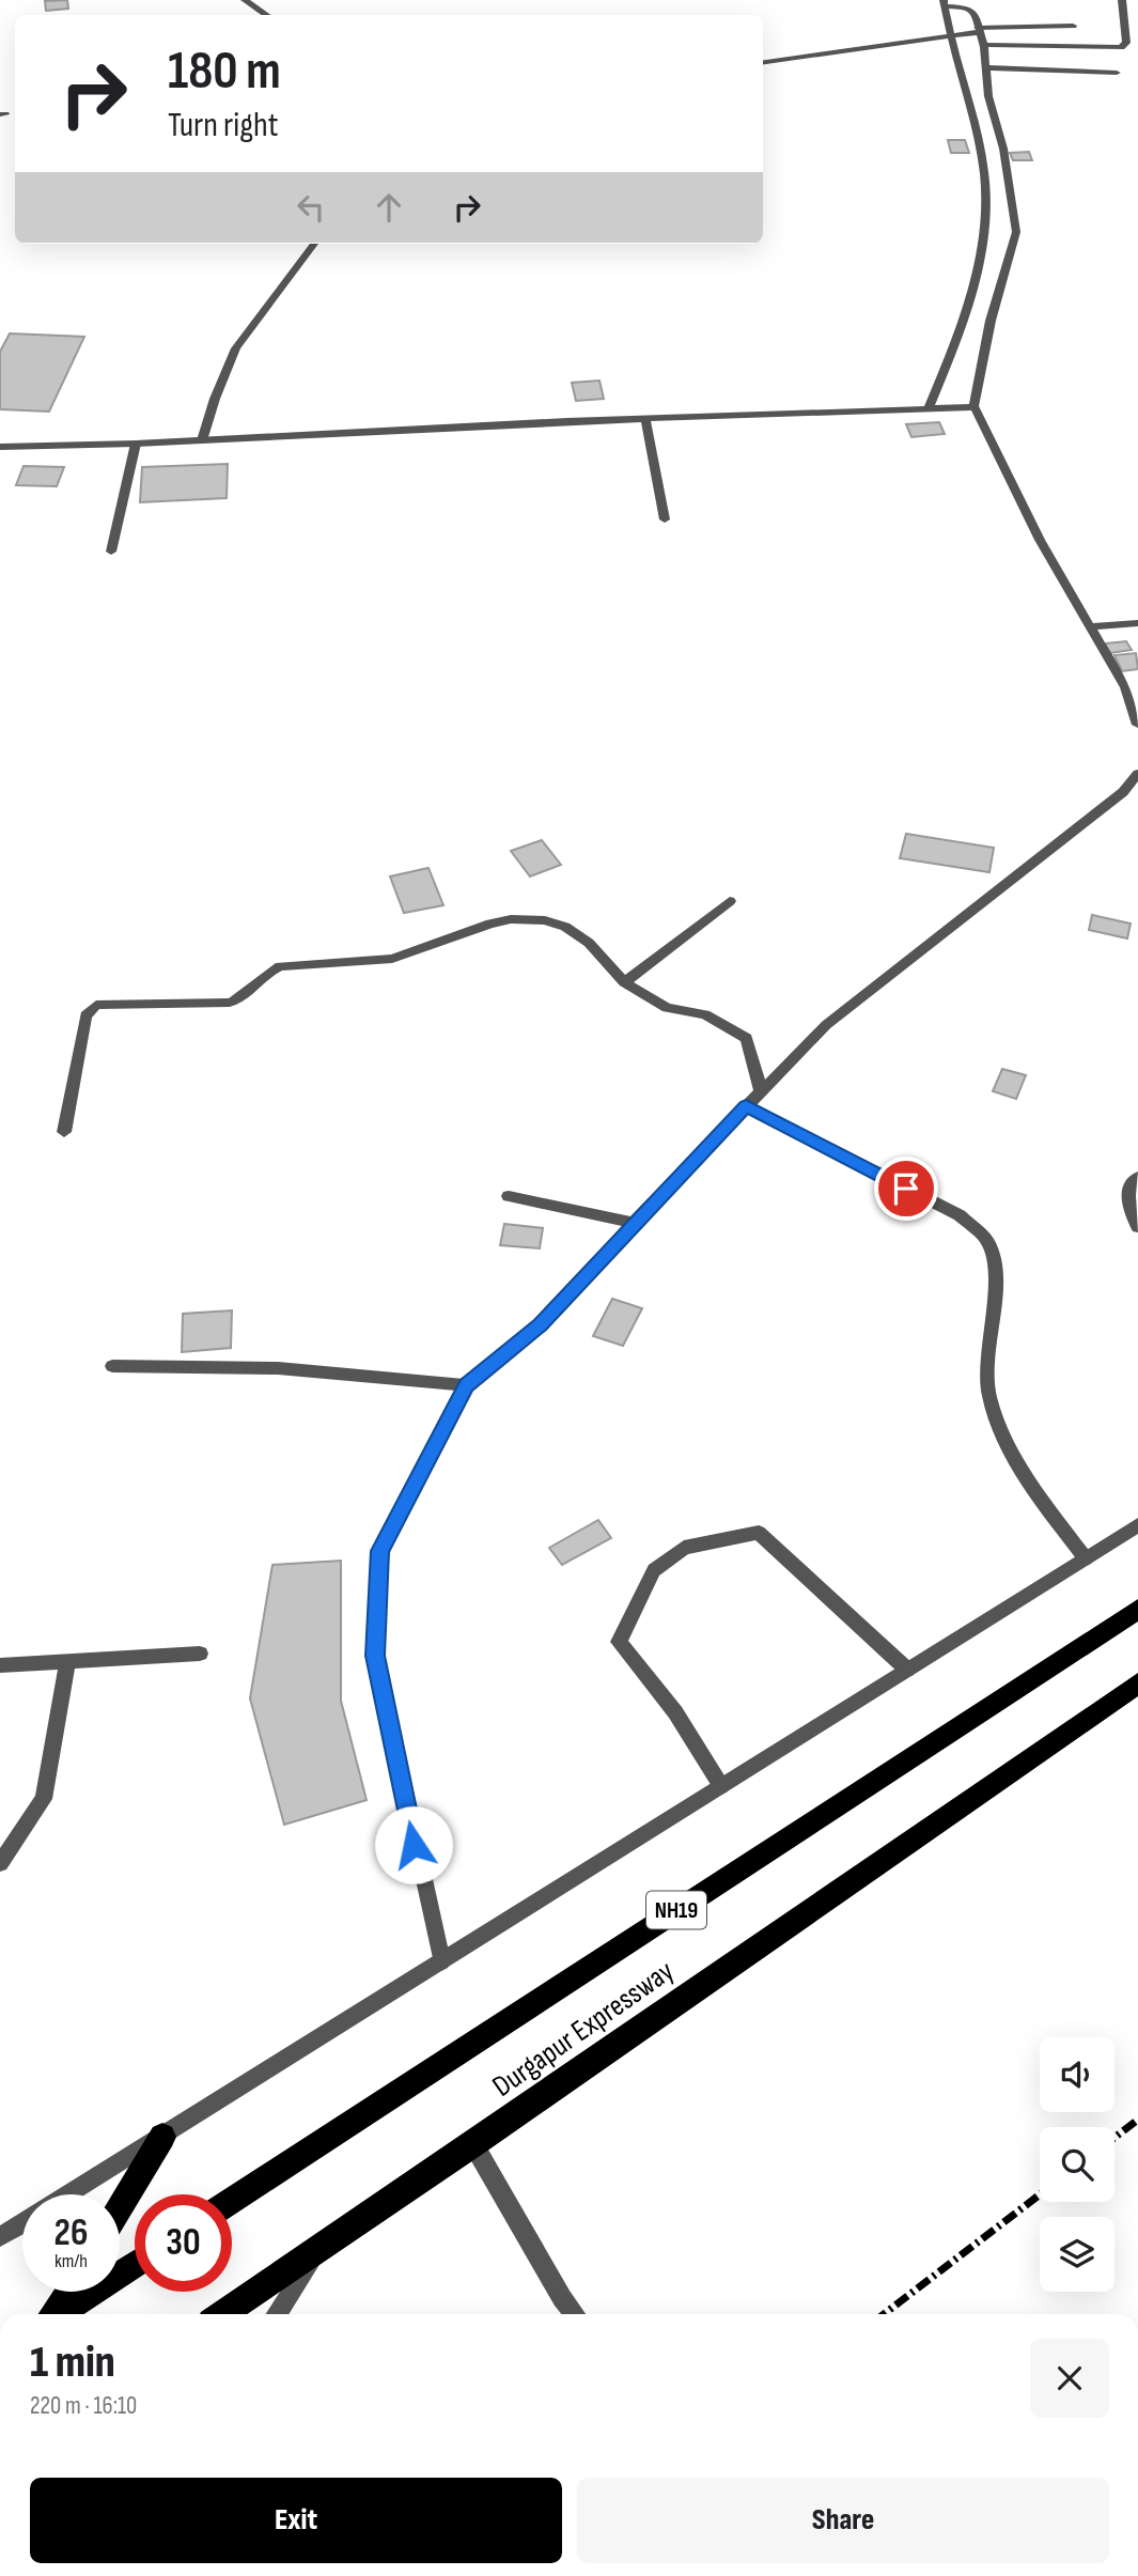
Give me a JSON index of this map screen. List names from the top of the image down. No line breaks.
{"streets":{"highway":["NH19","Durgapur Expressway"]},"page":{"turn":["180 m","Turn right"],"speed":"26 km/h","limit":"30","heading":["1 min","220 m · 16:10"],"buttons":["Exit","Share"]}}
